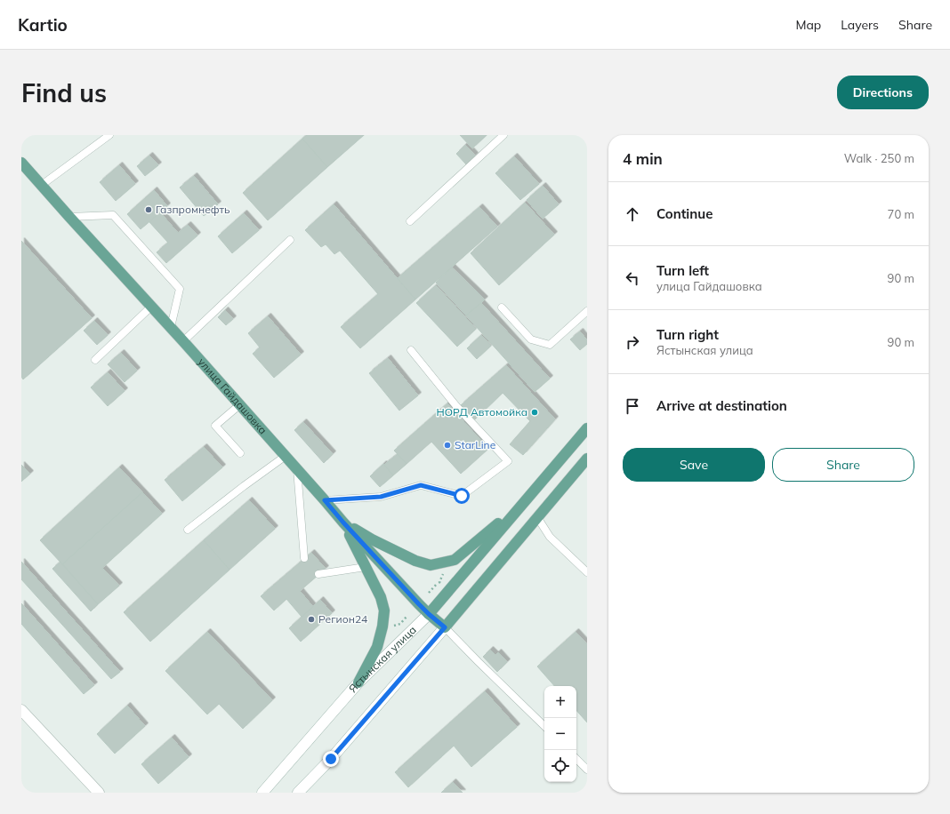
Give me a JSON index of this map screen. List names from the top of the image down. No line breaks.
{"streets":{"main road":["улица Гайдашовка","Ястынская улица"]},"crossings":[["улица Гайдашовка","Ястынская улица"]],"places":["Газпромнефть","НОРД Автомойка","StarLine","Регион24"],"page":{"header":"Kartio","nav":["Map","Layers","Share"],"buttons":["Directions",["Save","Share"]],"title":"Find us","heading":["4 min","Walk · 250 m"],"list":[["Continue","70 m"],["Turn left","улица Гайдашовка","90 m"],["Turn right","Ястынская улица","90 m"],"Arrive at destination"],"map_buttons":["+","−"]}}
